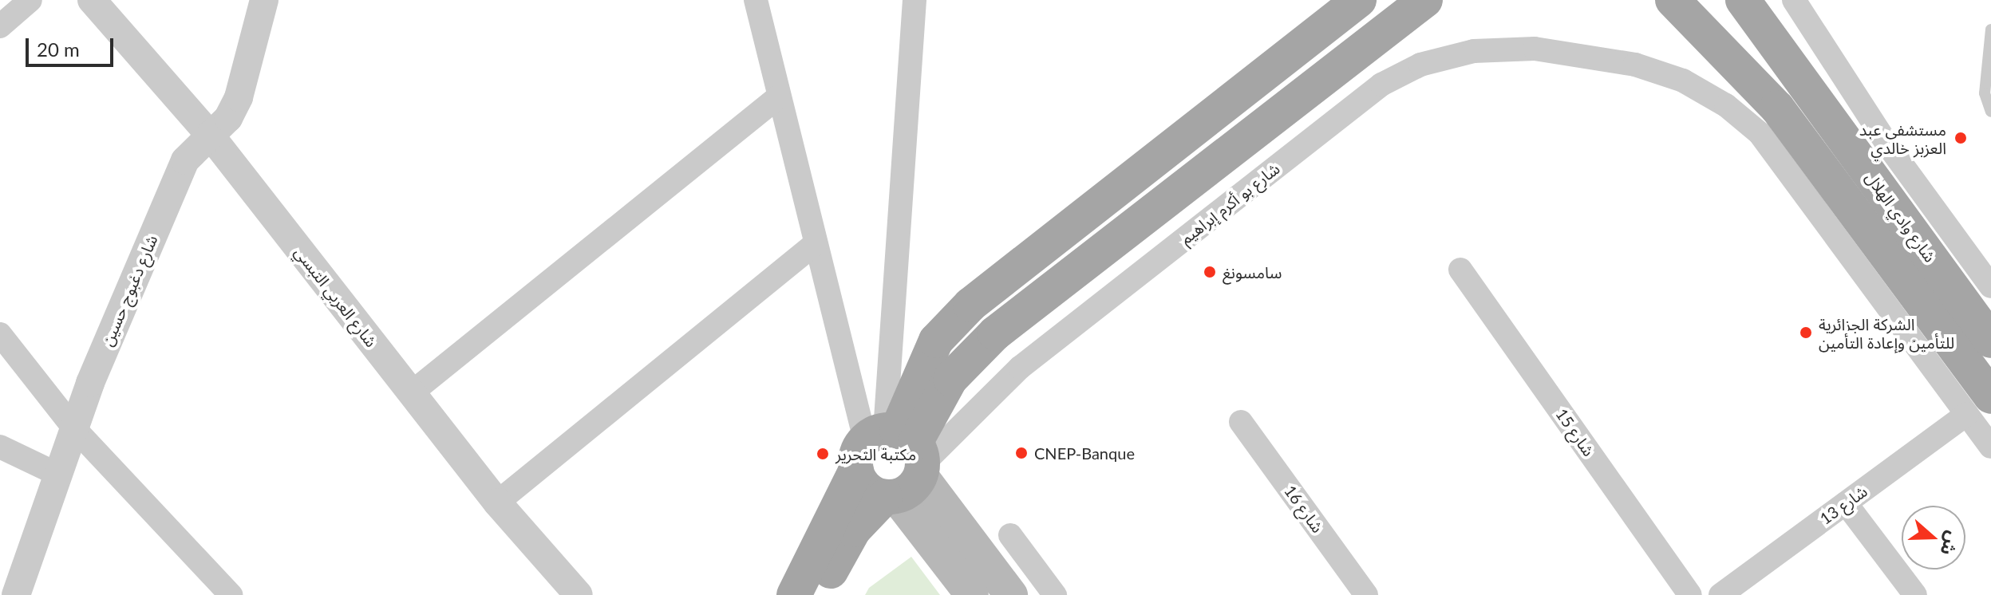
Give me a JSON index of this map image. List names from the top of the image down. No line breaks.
{"streets":{"main road":["شارع وادي الهلال"],"street":["شارع بو أكرم إبراهيم","شارع دغبوج حسين","شارع العربي التبسي","شارع 15","شارع 13","شارع 16"]},"crossings":[["شارع بو أكرم إبراهيم","شارع وادي الهلال"],["شارع وادي الهلال","شارع 13"],["شارع دغبوج حسين","شارع العربي التبسي"]],"places":["مستشفى عبد العزبز خالدي","سامسونغ","الشركة الجزائرية للتأمين وإعادة التأمين","CNEP-Banque","مكتبة التحرير"],"scale_bar":"20 m","north":"right"}
